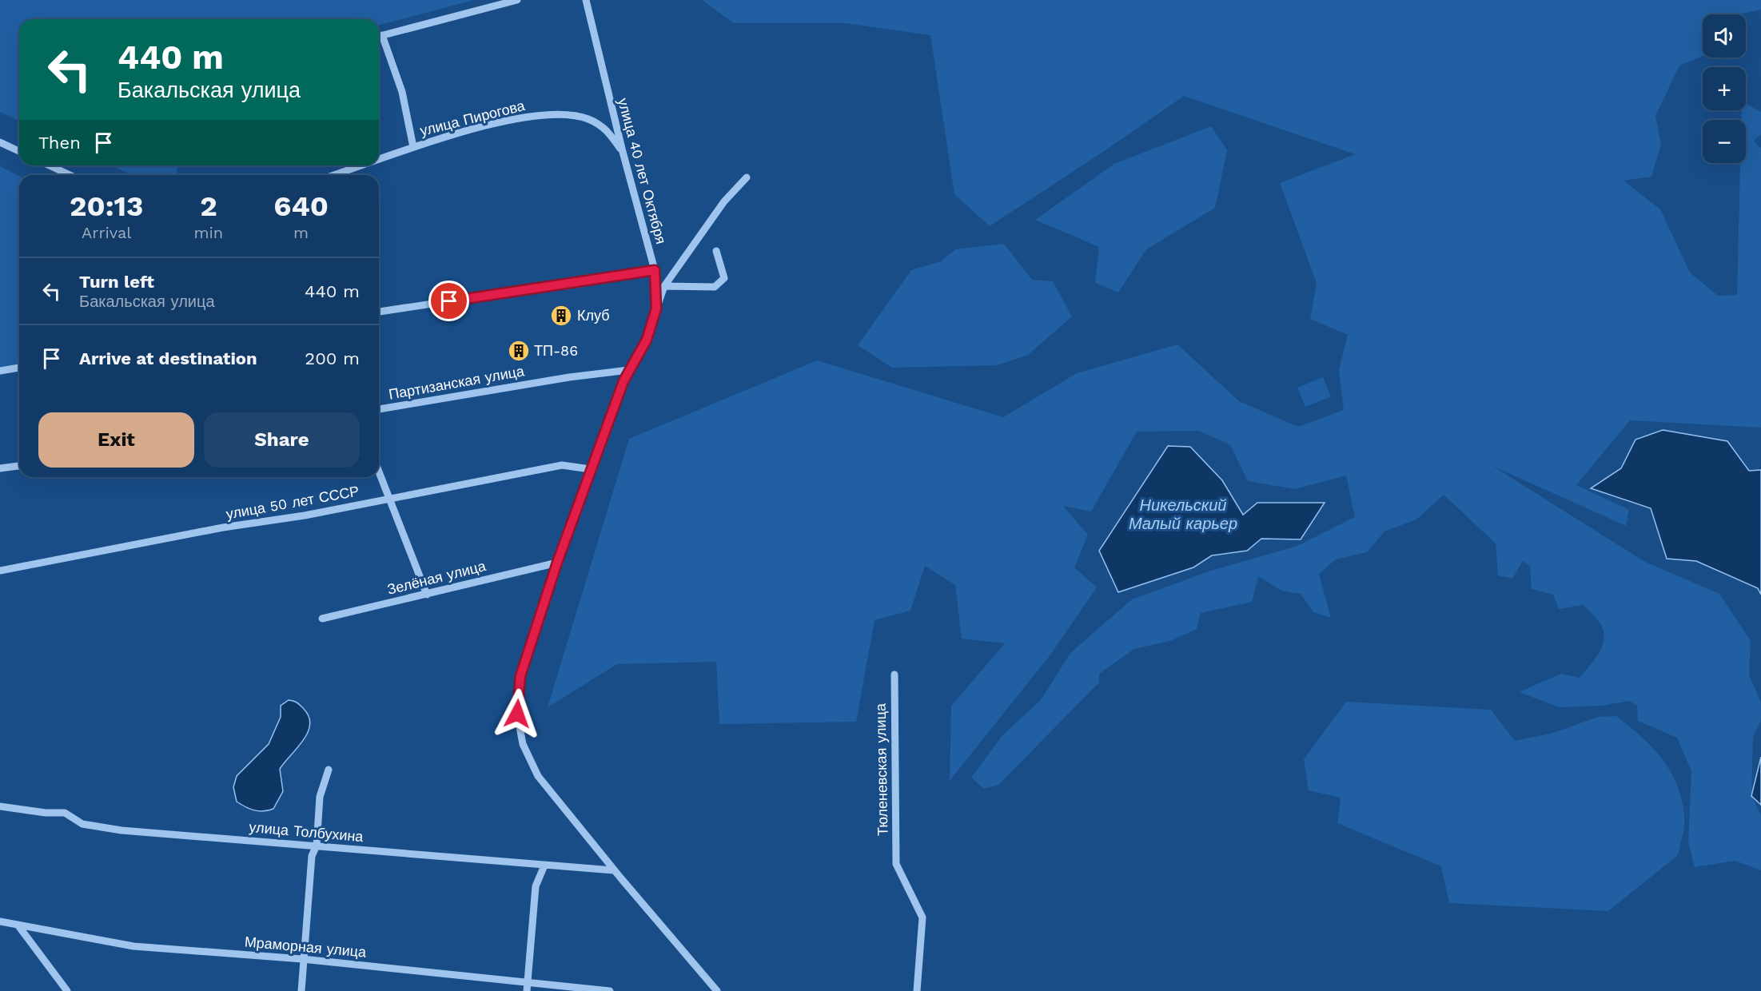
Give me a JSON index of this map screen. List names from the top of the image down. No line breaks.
{"streets":{"street":["улица Пирогова","улица 40 лет Октября","Партизанская улица","улица 50 лет СССР","Зелёная улица","Тюленевская улица","улица Толбухина","Мраморная улица"]},"crossings":[["улица Пирогова","улица 40 лет Октября"],["улица 40 лет Октября","Партизанская улица"],["улица 40 лет Октября","улица 50 лет СССР"],["улица 40 лет Октября","Зелёная улица"],["улица 40 лет Октября","улица Толбухина"]],"water":["Никельский Малый карьер"],"places":{"building":["Клуб","ТП-86"]},"page":{"map_buttons":["+","−"],"turn":["440 m","Бакальская улица"],"then":"Then","eta":["20:13","Arrival","2","min","640","m"],"list":[{"name":"Turn left","note":"Бакальская улица","value":"440 m"},{"name":"Arrive at destination","value":"200 m"}],"buttons":["Exit","Share"]}}
